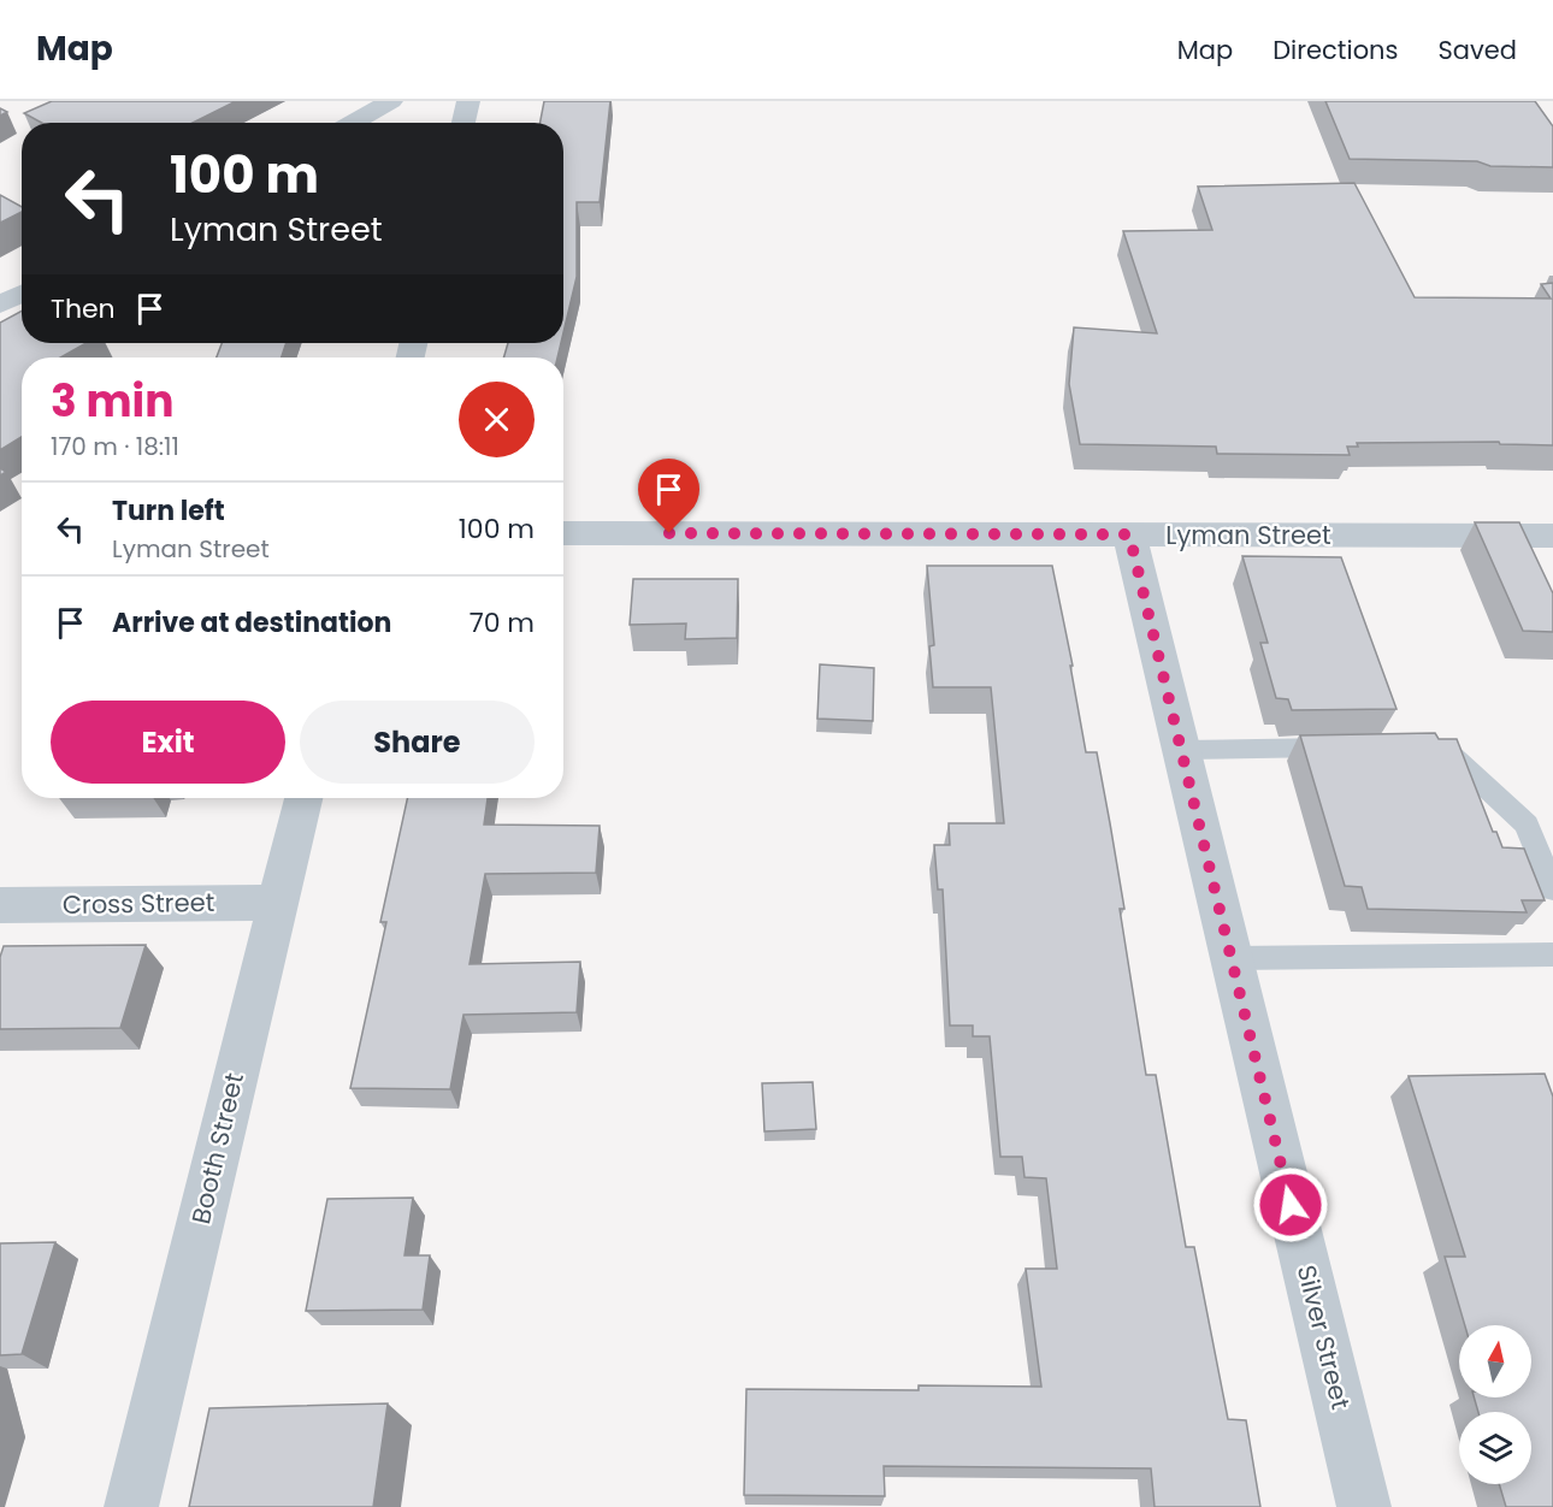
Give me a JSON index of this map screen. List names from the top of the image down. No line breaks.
{"streets":{"street":["Lyman Street","Cross Street","Booth Street","Silver Street"]},"crossings":[["Lyman Street","Silver Street"],["Cross Street","Booth Street"]],"north":"top","page":{"header":"Map","nav":["Map","Directions","Saved"],"turn":["100 m","Lyman Street"],"then":"Then","heading":["3 min","170 m · 18:11"],"list":[{"name":"Turn left","note":"Lyman Street","value":"100 m"},{"name":"Arrive at destination","value":"70 m"}],"buttons":["Exit","Share"]}}
